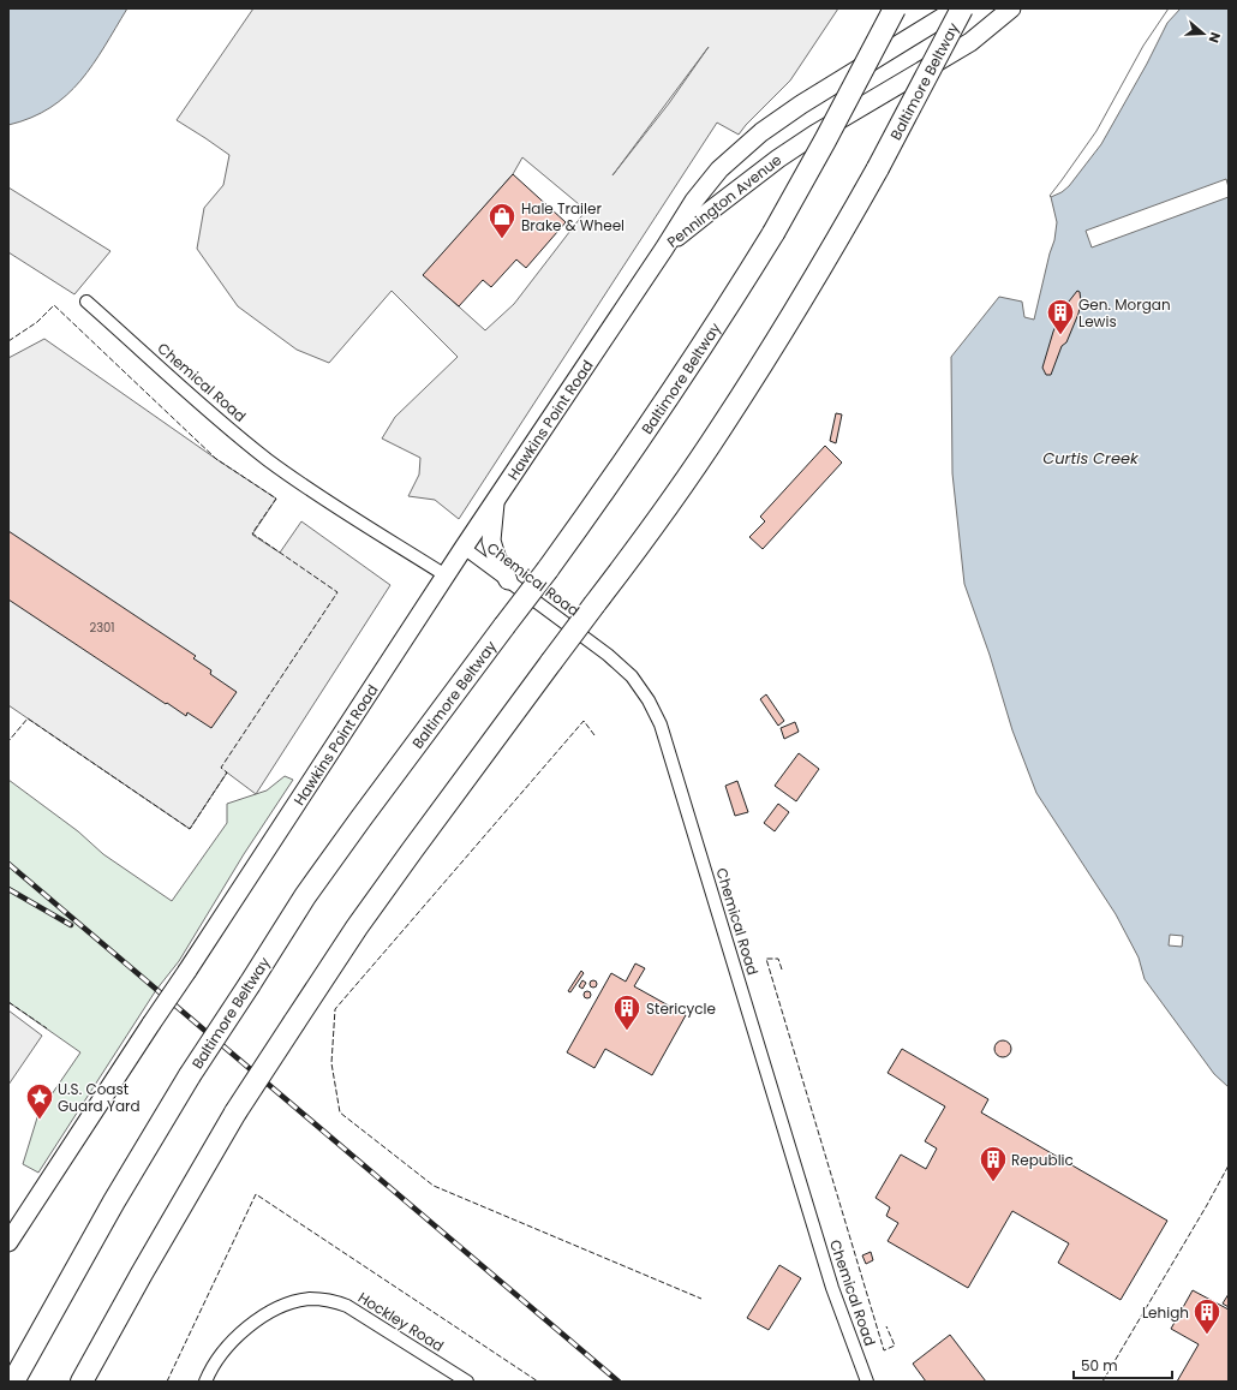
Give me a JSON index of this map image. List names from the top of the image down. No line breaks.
{"streets":{"highway":["Baltimore Beltway"],"main road":["Pennington Avenue","Hawkins Point Road"],"street":["Chemical Road","Hockley Road"]},"crossings":[["Pennington Avenue","Hawkins Point Road"],["Chemical Road","Hawkins Point Road"]],"water":["Curtis Creek"],"places":{"shop":["Hale Trailer Brake & Wheel"],"building":["Gen. Morgan Lewis","Stericycle","Republic","Lehigh"],"place":["U.S. Coast Guard Yard"]},"house_numbers":["2301"],"scale_bar":"50 m","north":"right"}
